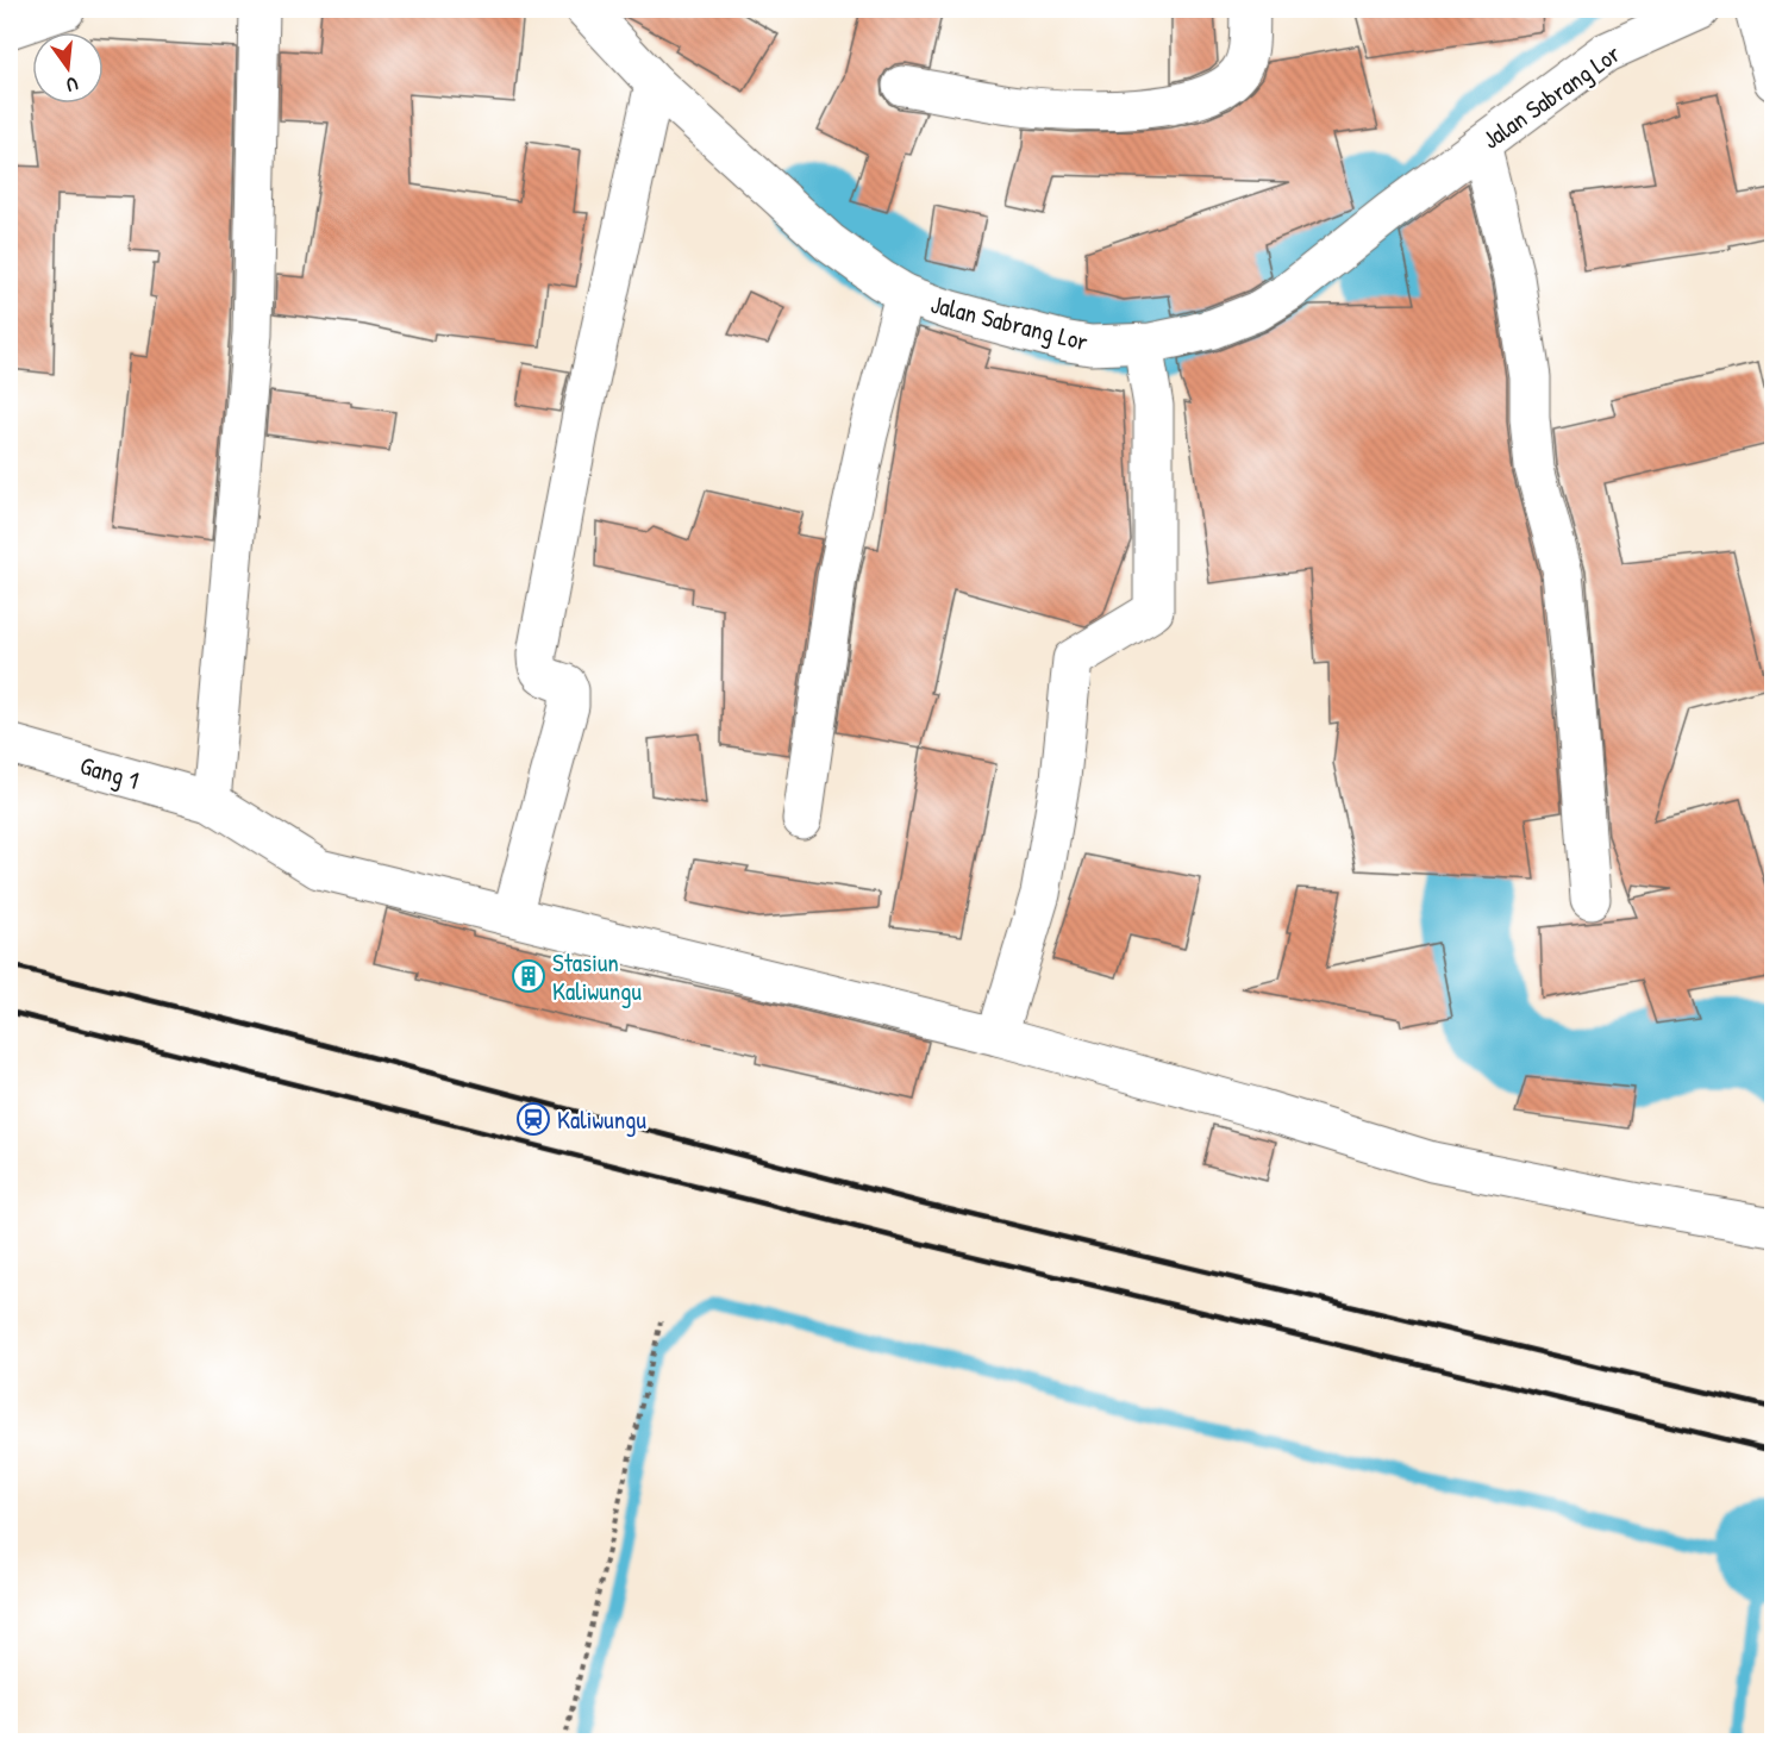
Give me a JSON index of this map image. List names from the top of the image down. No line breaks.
{"streets":{"street":["Jalan Sabrang Lor","Gang 1"]},"places":{"building":["Stasiun Kaliwungu"],"station":["Kaliwungu"]},"north":"bottom"}
